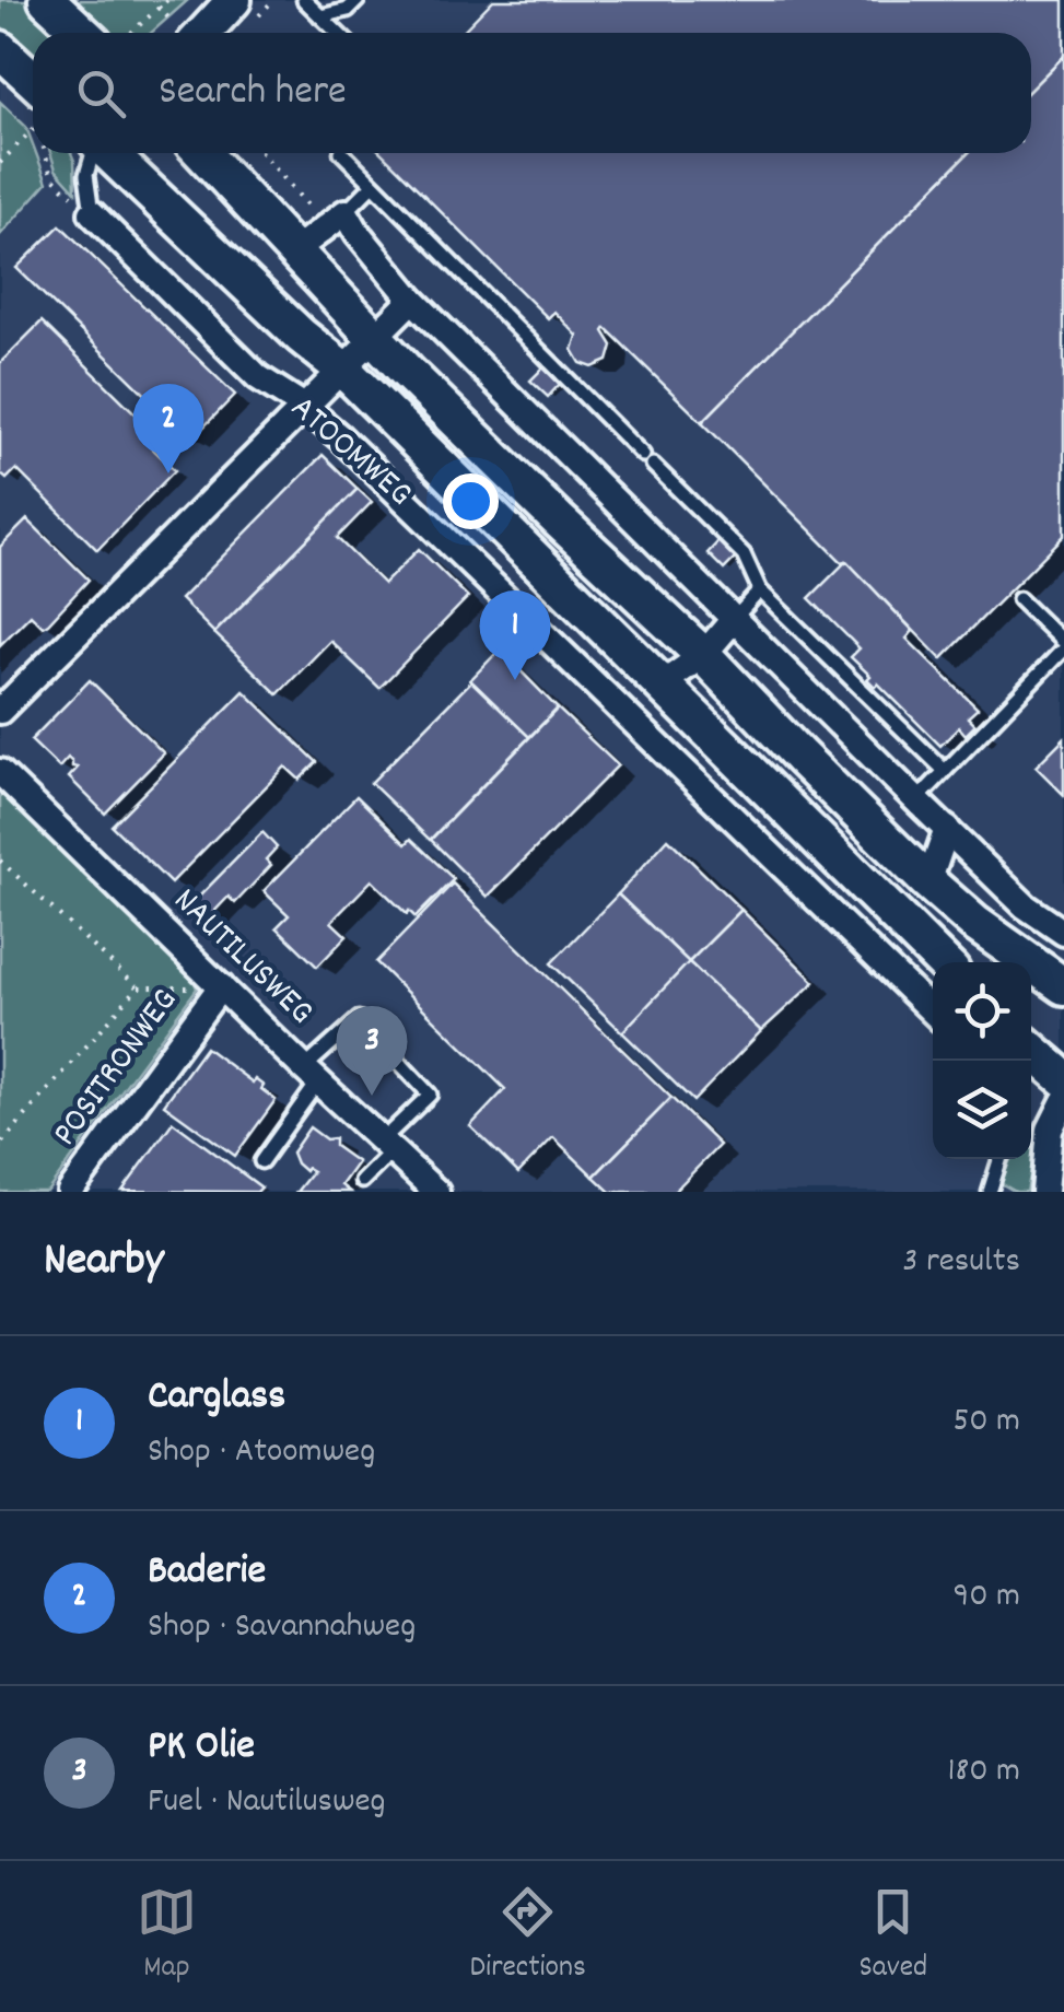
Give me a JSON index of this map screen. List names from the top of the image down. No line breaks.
{"streets":{"main road":["ATOOMWEG"],"street":["NAUTILUSWEG","POSITRONWEG"]},"crossings":[["NAUTILUSWEG","POSITRONWEG"]],"page":{"search":"Search here","pins":["2","1","3"],"heading":["Nearby","3 results"],"list":[{"mark":"1","name":"Carglass","note":"Shop · Atoomweg","value":"50 m"},{"mark":"2","name":"Baderie","note":"Shop · Savannahweg","value":"90 m"},{"mark":"3","name":"PK Olie","note":"Fuel · Nautilusweg","value":"180 m"}],"nav":["Map","Directions","Saved"]}}
